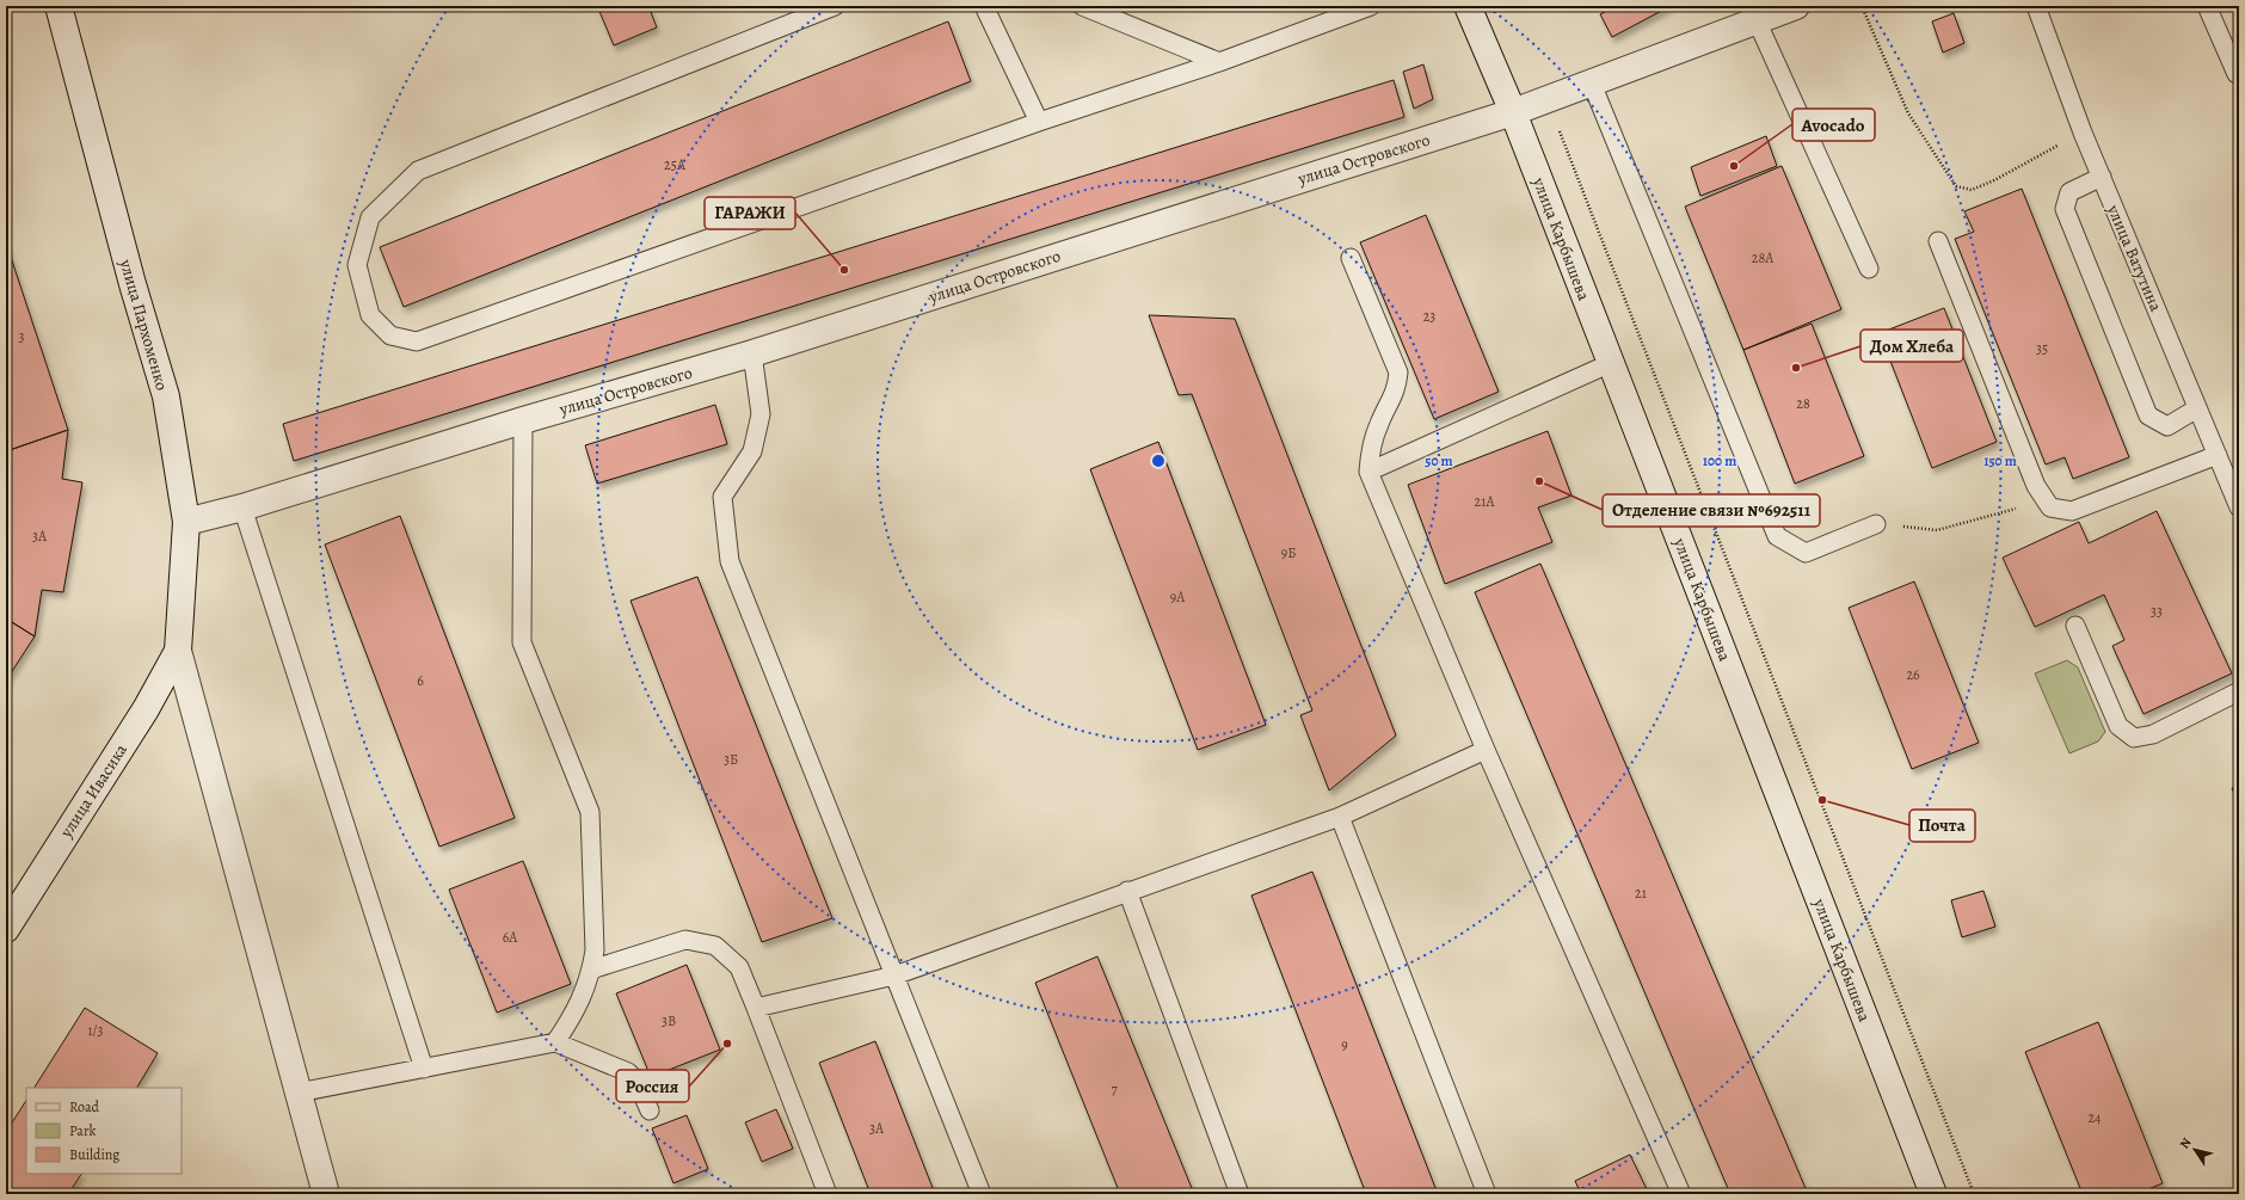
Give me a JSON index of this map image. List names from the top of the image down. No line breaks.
{"streets":{"street":["улица Островского","улица Карбышева","улица Пархоменко","улица Ивасика"],"lane":["улица Ватутина"]},"crossings":[["улица Островского","улица Карбышева"],["улица Островского","улица Пархоменко"],["улица Пархоменко","улица Ивасика"]],"places":["Avocado","ГАРАЖИ","Дом Хлеба","Отделение связи №692511","Почта","Россия"],"house_numbers":["25А","28А","23","3","35","28","21А","3А","9Б","9А","33","26","6","3Б","21","6А","3В","1/3","9","7","24","3А"],"legend":["Road","Park","Building"],"north":"top left","rings":["50 m","100 m","150 m"]}
